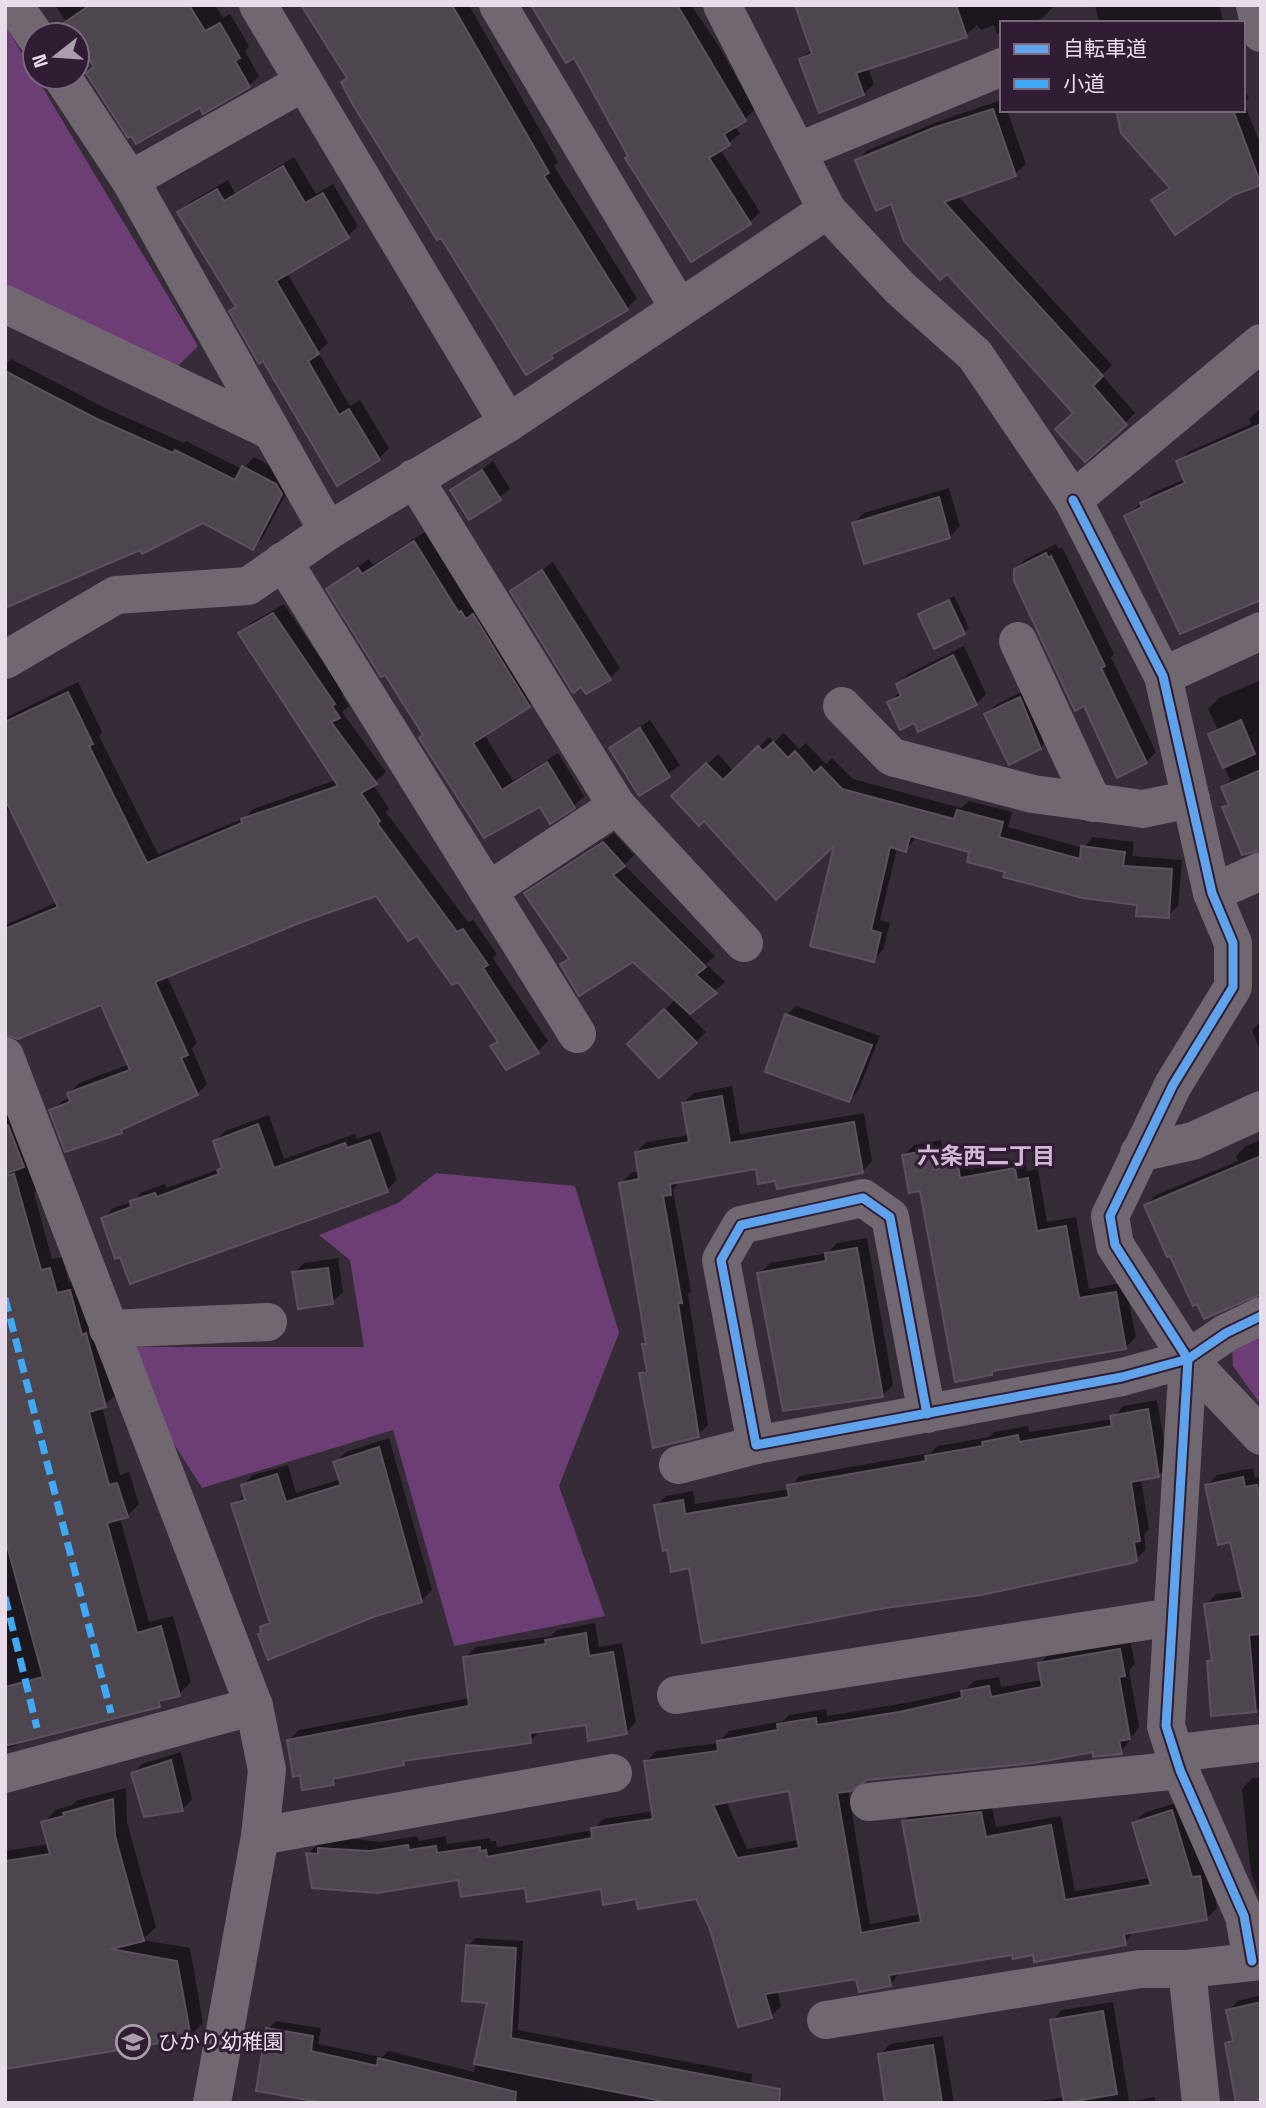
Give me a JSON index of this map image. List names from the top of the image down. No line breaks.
{"districts":["六条西二丁目"],"places":{"school or university":["ひかり幼稚園"]},"legend":["自転車道","小道"],"north":"left"}
